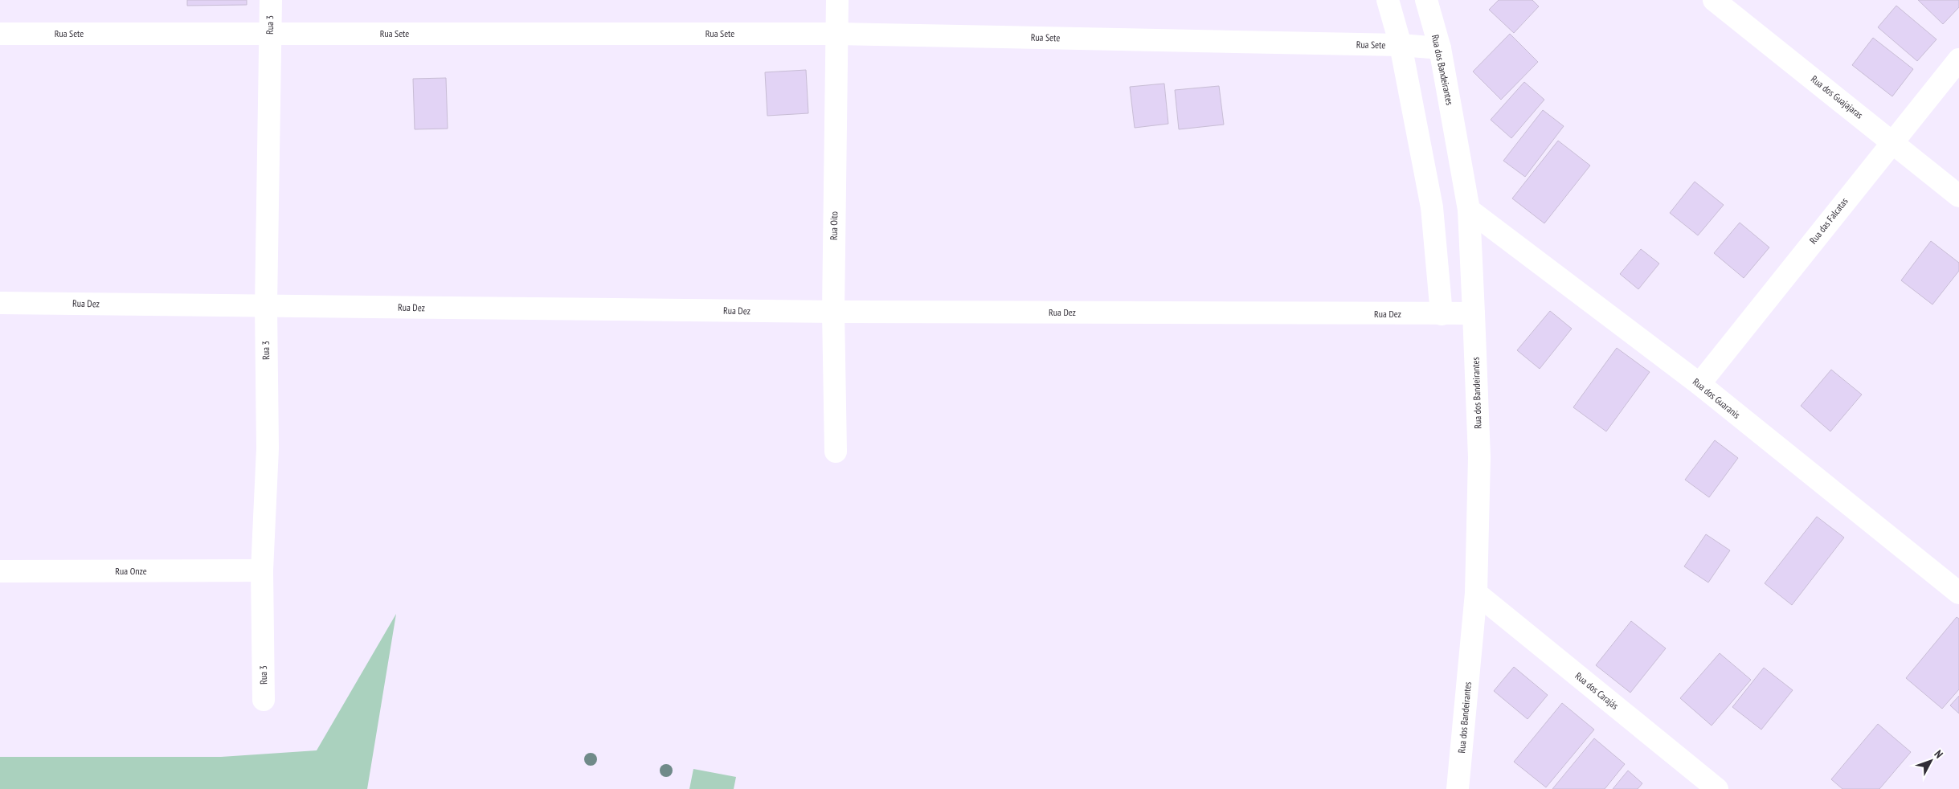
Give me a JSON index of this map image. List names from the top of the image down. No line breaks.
{"streets":{"street":["Rua 3","Rua Sete","Rua dos Bandeirantes","Rua dos Guajajaras","Rua das Falcatas","Rua Oito","Rua Dez","Rua dos Guaranis","Rua Onze","Rua dos Carajás"]},"crossings":[["Rua 3","Rua Sete"],["Rua 3","Rua Dez"],["Rua 3","Rua Onze"],["Rua Sete","Rua dos Bandeirantes"],["Rua Sete","Rua Oito"],["Rua dos Bandeirantes","Rua Dez"],["Rua dos Bandeirantes","Rua dos Guaranis"],["Rua dos Bandeirantes","Rua dos Carajás"],["Rua dos Guajajaras","Rua das Falcatas"],["Rua das Falcatas","Rua dos Guaranis"],["Rua Oito","Rua Dez"]],"north":"top right"}
